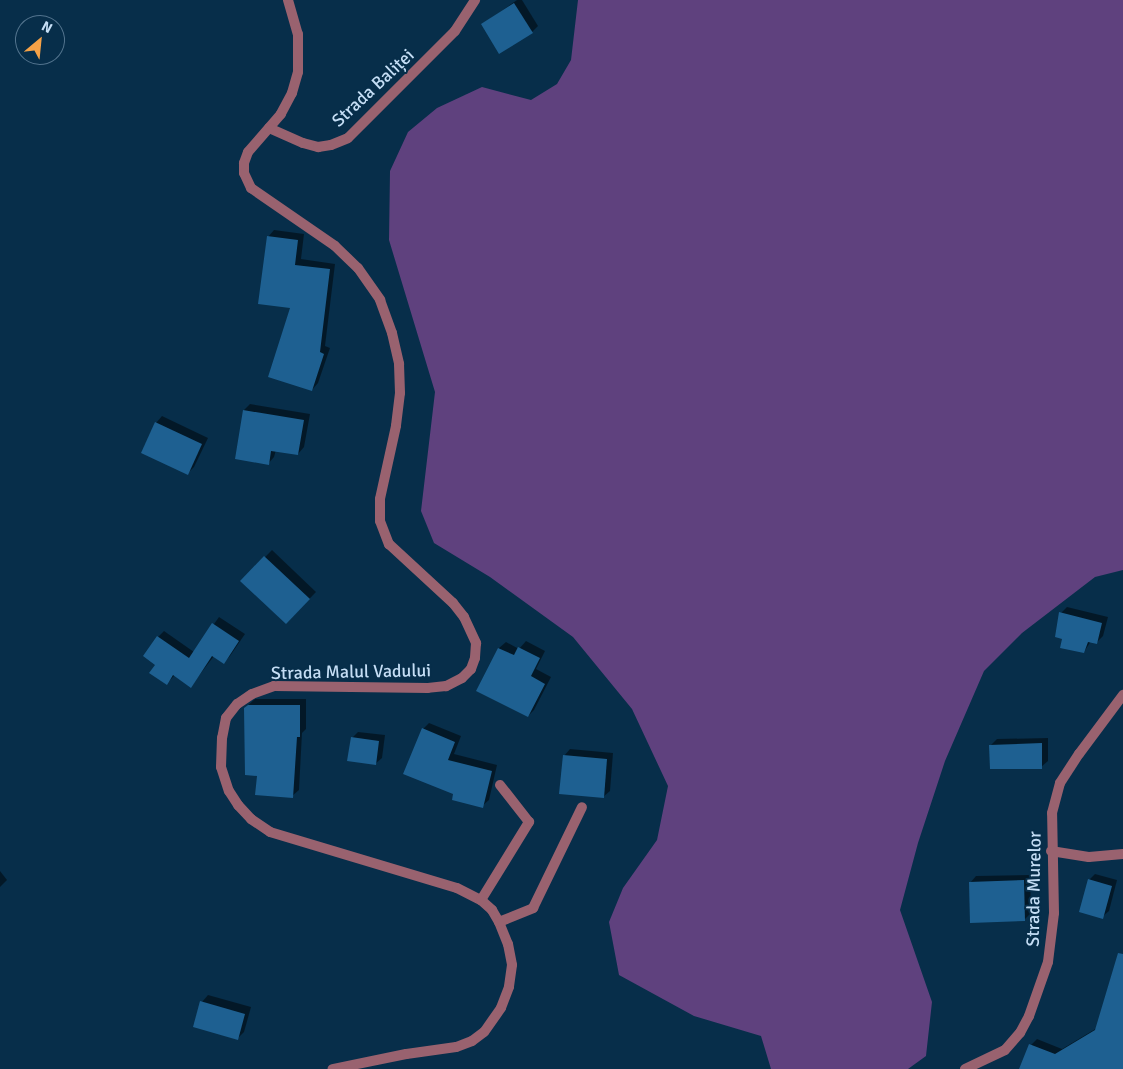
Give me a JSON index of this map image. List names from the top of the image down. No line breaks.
{"streets":{"street":["Strada Baliței","Strada Malul Vadului","Strada Murelor"]},"crossings":[["Strada Baliței","Strada Malul Vadului"]],"north":"top right"}
